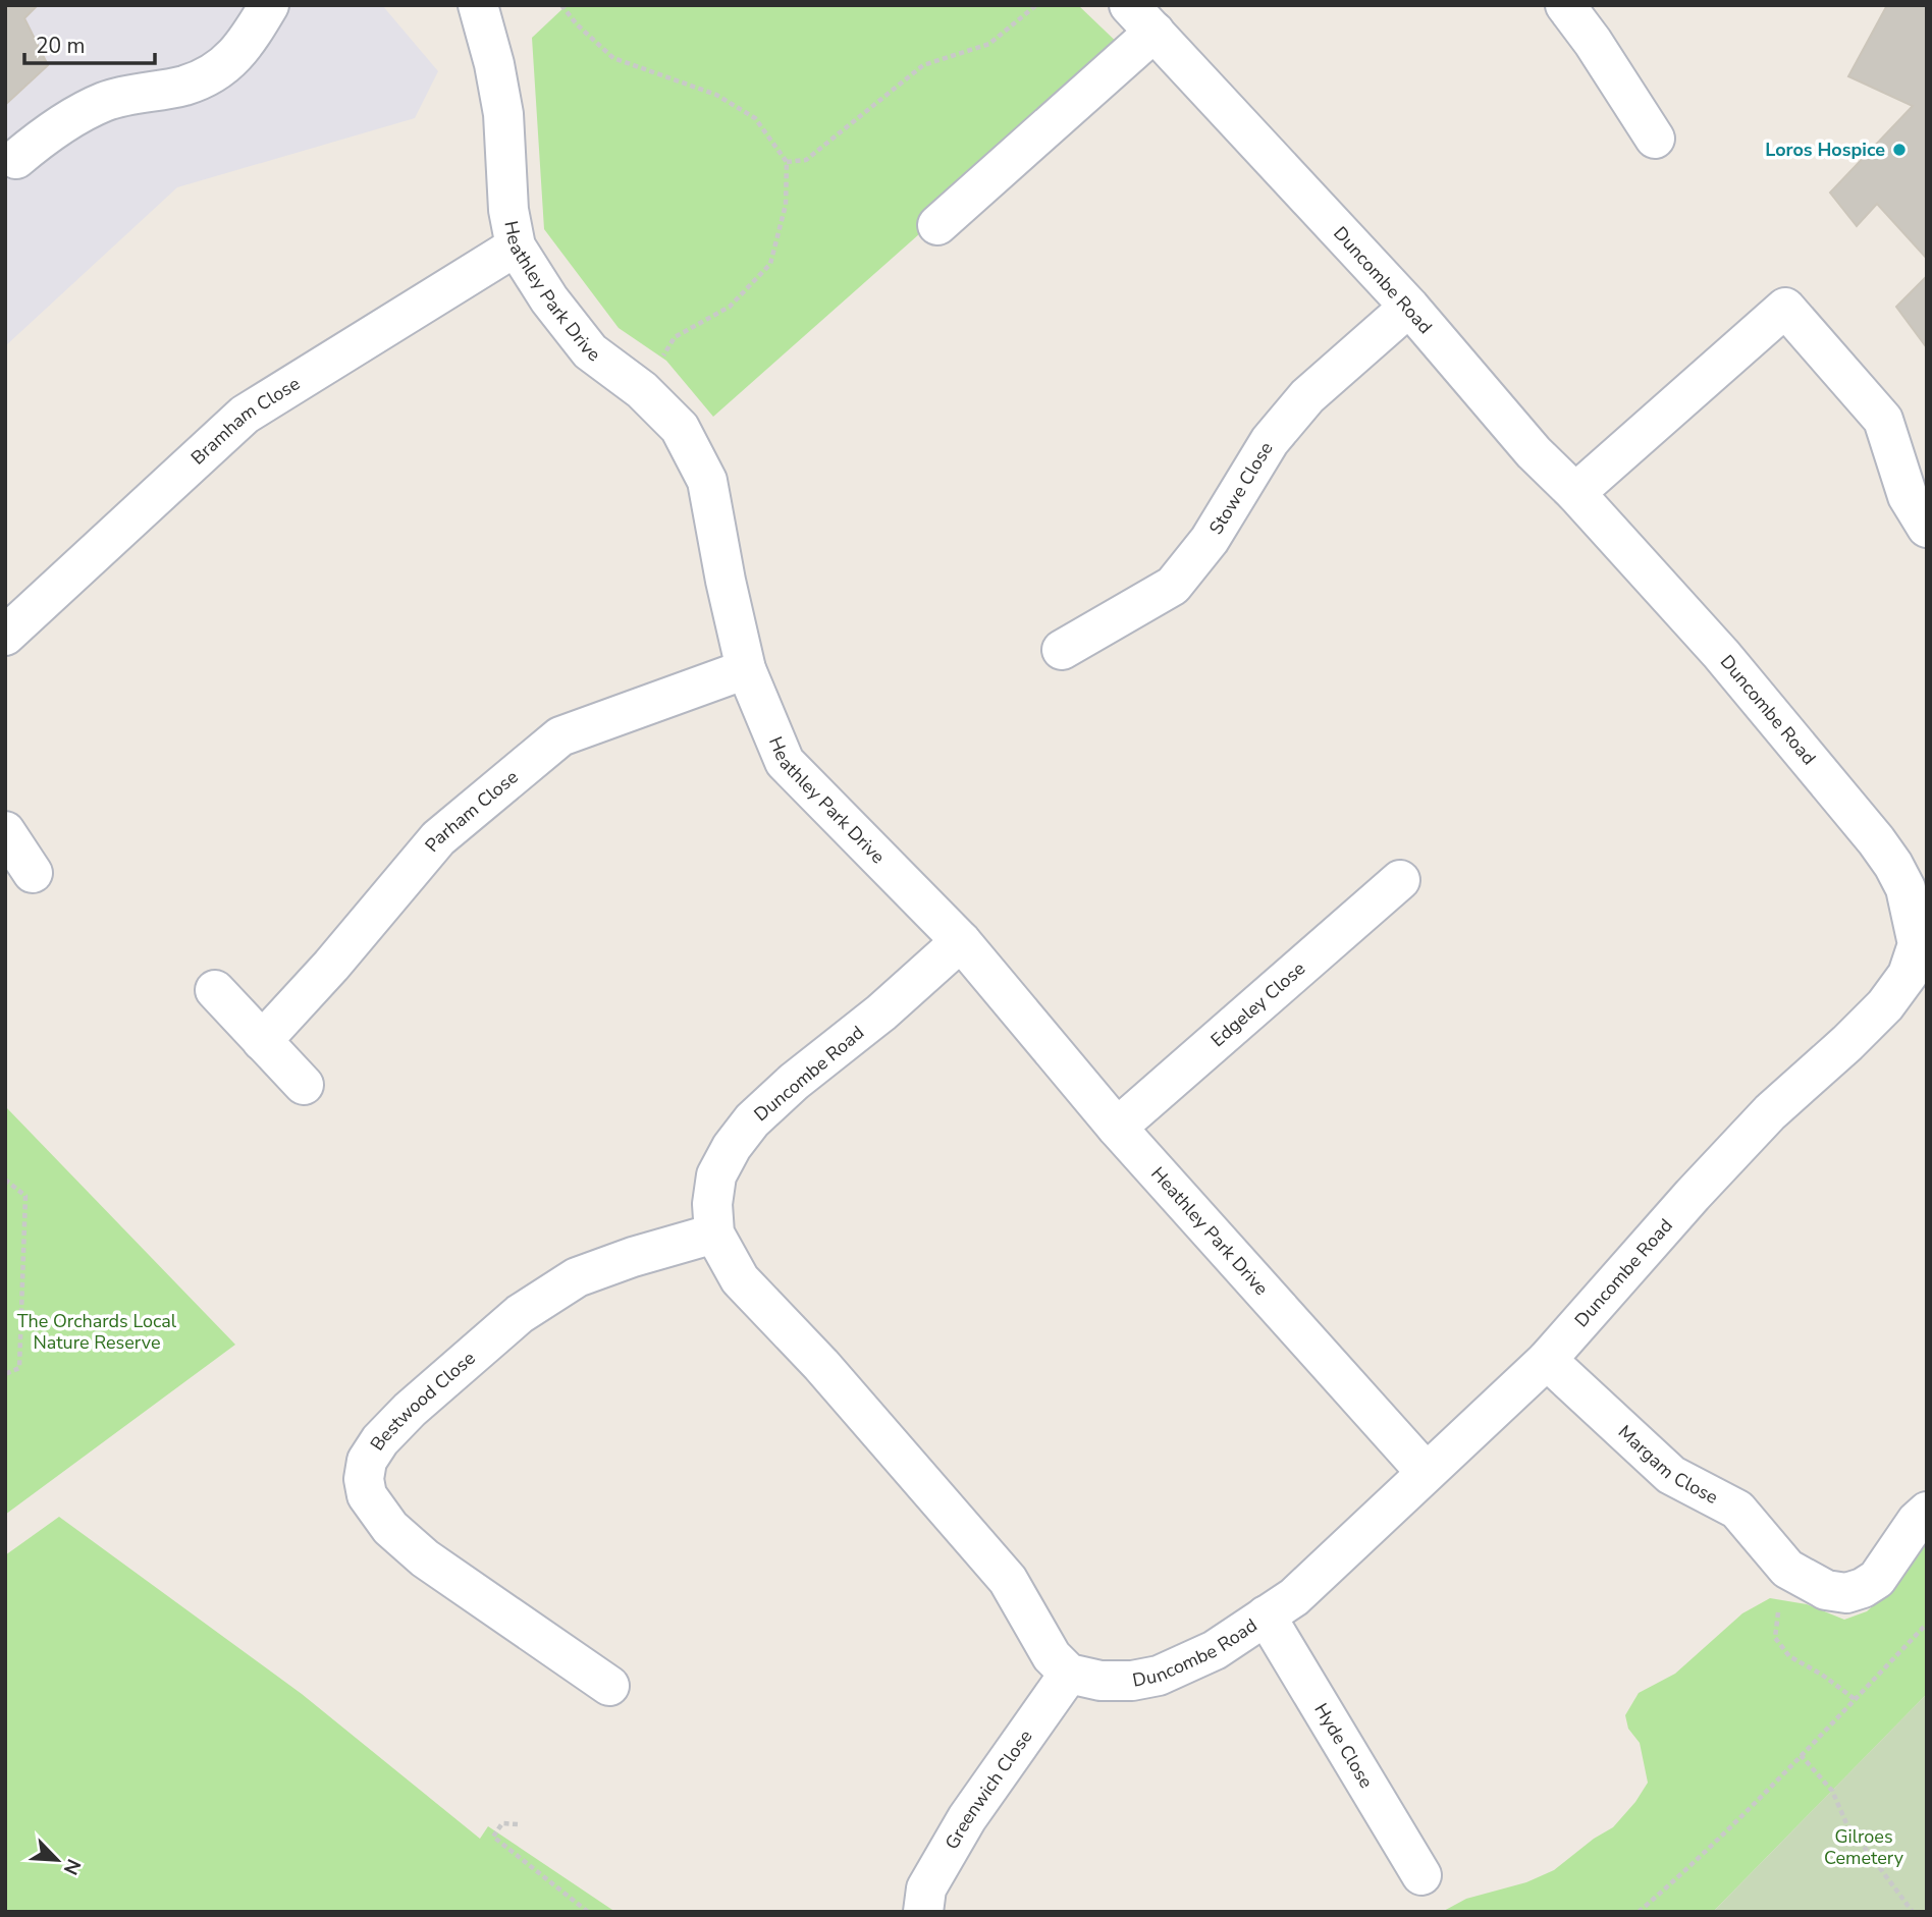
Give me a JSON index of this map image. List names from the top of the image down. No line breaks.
{"streets":{"street":["Duncombe Road","Heathley Park Drive","Bramham Close","Stowe Close","Parham Close","Edgeley Close","Bestwood Close","Margam Close","Hyde Close","Greenwich Close"]},"crossings":[["Duncombe Road","Heathley Park Drive"],["Duncombe Road","Stowe Close"],["Duncombe Road","Bestwood Close"],["Duncombe Road","Margam Close"],["Duncombe Road","Hyde Close"],["Duncombe Road","Greenwich Close"],["Heathley Park Drive","Bramham Close"],["Heathley Park Drive","Parham Close"],["Heathley Park Drive","Edgeley Close"]],"parks":["The Orchards Local Nature Reserve","Gilroes Cemetery"],"places":["Loros Hospice"],"scale_bar":"20 m","north":"bottom right"}
